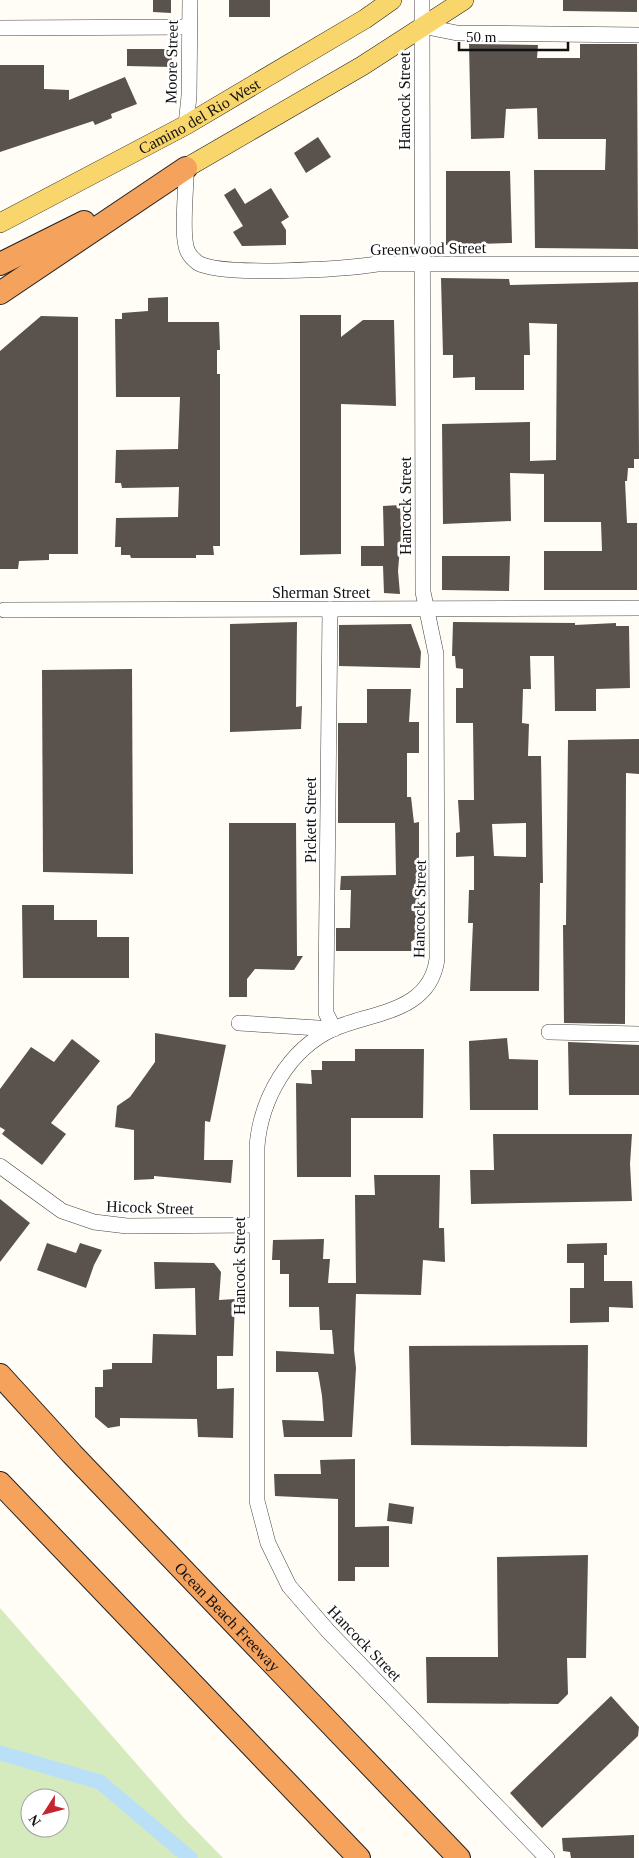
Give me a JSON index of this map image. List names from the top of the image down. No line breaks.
{"streets":{"highway":["Ocean Beach Freeway"],"main road":["Camino del Rio West"],"street":["Moore Street","Hancock Street","Greenwood Street","Sherman Street","Pickett Street","Hicock Street"]},"crossings":[["Moore Street","Camino del Rio West"],["Hancock Street","Greenwood Street"],["Hancock Street","Sherman Street"],["Hancock Street","Pickett Street"],["Hancock Street","Hicock Street"],["Sherman Street","Pickett Street"]],"scale_bar":"50 m","north":"bottom left"}
